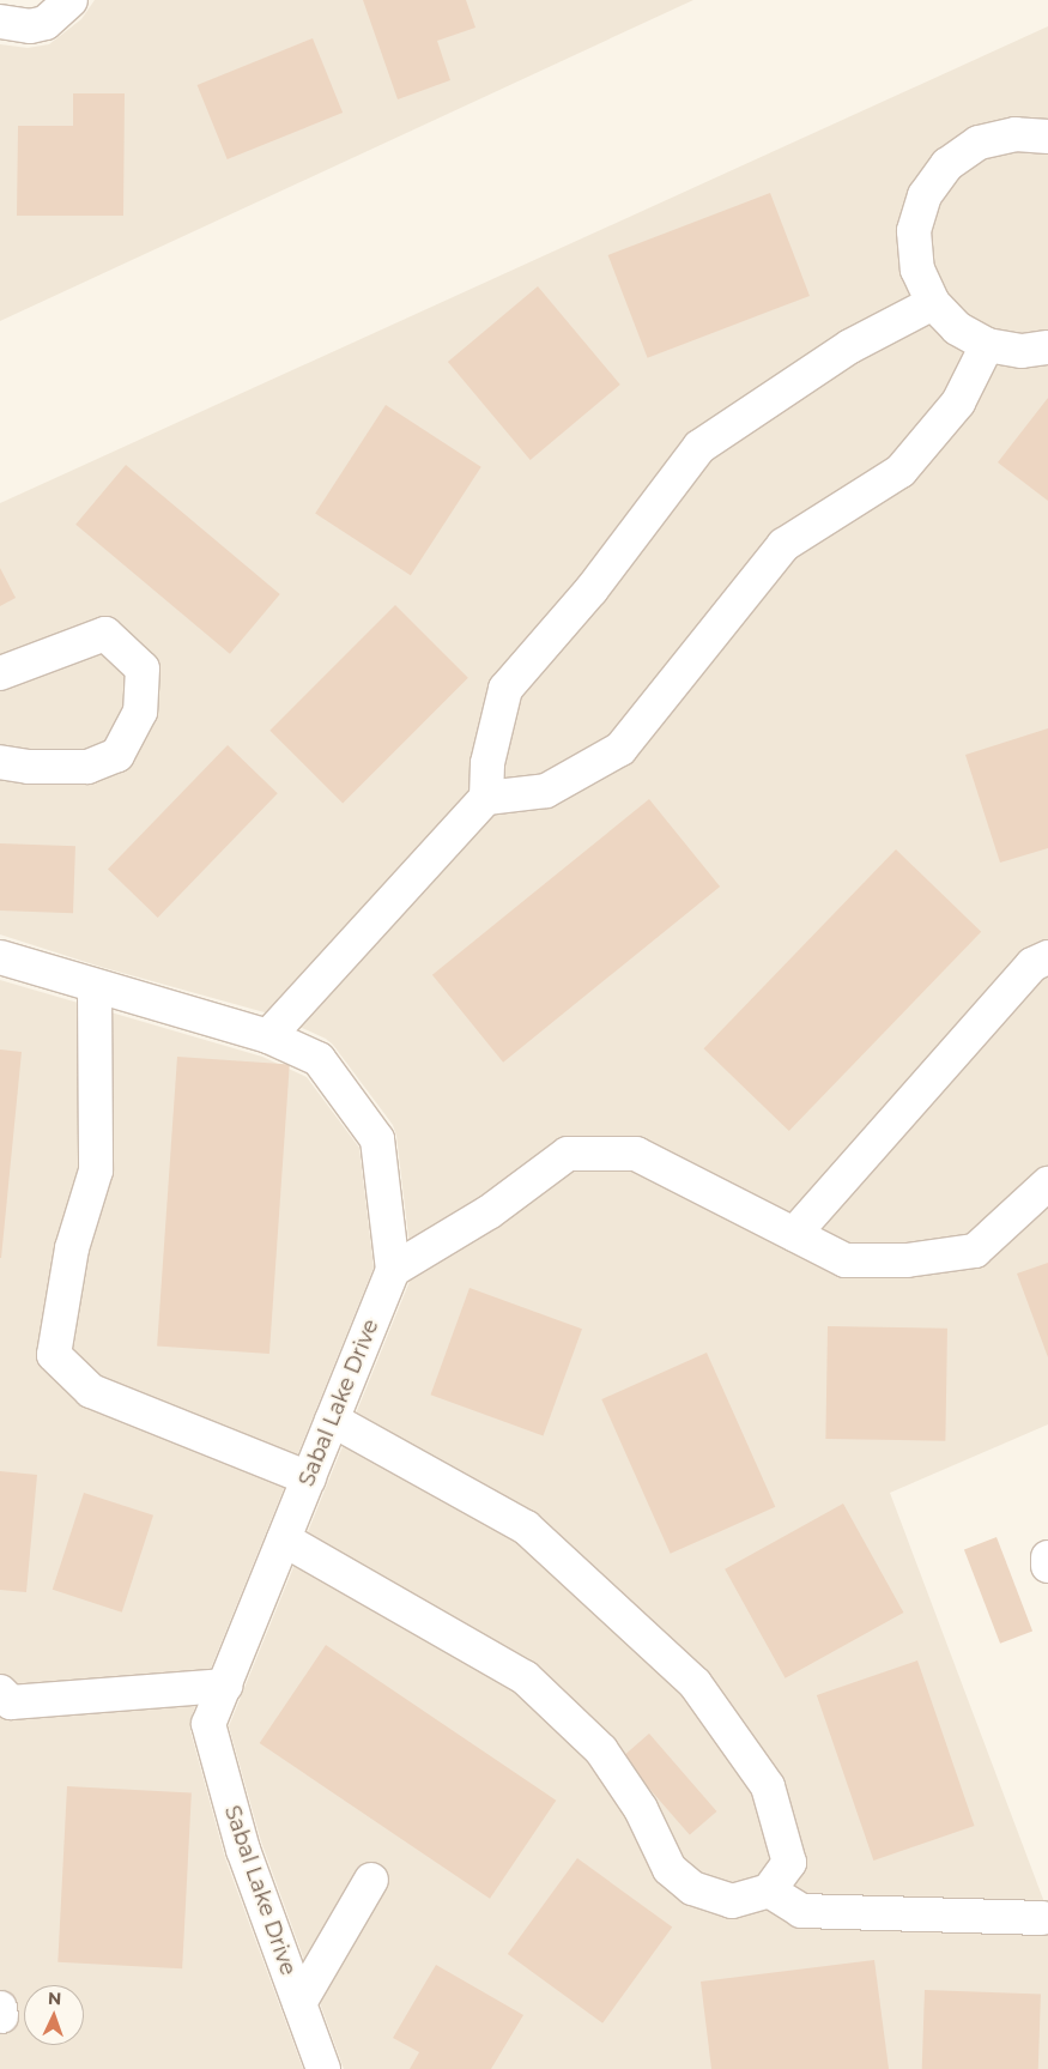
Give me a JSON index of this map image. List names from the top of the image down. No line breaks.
{"streets":{"street":["Sabal Lake Drive"]},"north":"top"}
